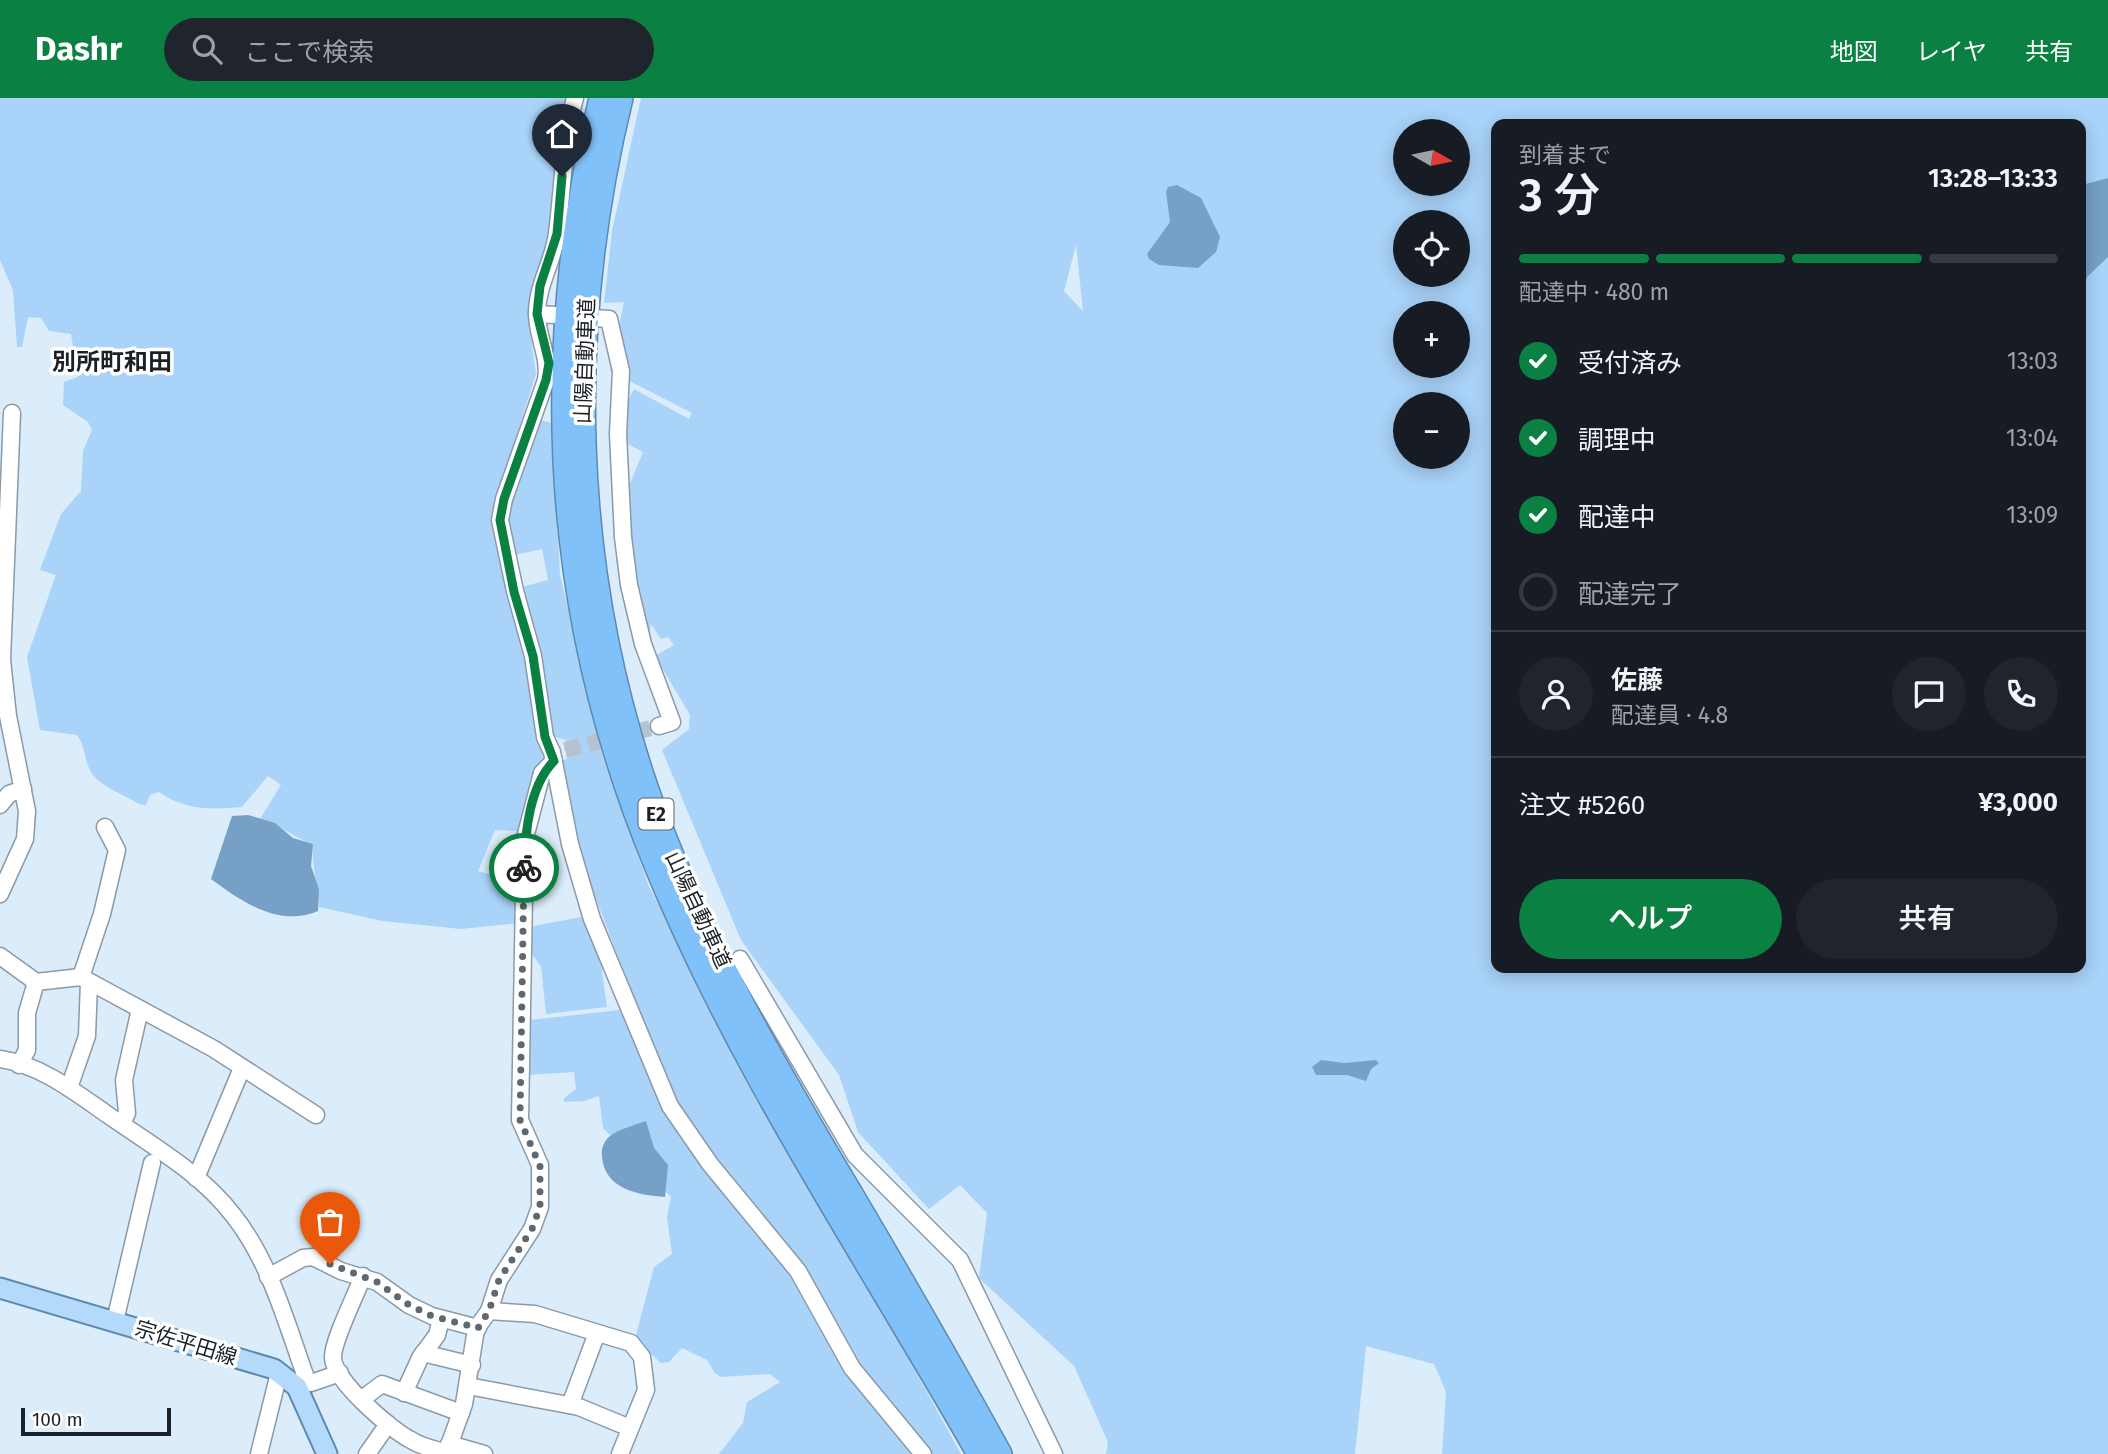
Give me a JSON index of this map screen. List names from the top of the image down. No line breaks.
{"streets":{"highway":["山陽自動車道","E2"],"main road":["宗佐平田線"]},"districts":["別所町和田"],"scale_bar":"100 m","north":"right","page":{"header":"Dashr","search":"ここで検索","nav":["地図","レイヤ","共有"],"map_buttons":["+","−"],"heading":["3 分","到着まで","13:28–13:33"],"panel":["佐藤","配達員 · 4.8","注文 #5260","¥3,000"],"bar":"配達中 · 480 m","list":[["受付済み","13:03"],["調理中","13:04"],["配達中","13:09"],"配達完了"],"buttons":["ヘルプ","共有"],"scale":"100 m"}}
